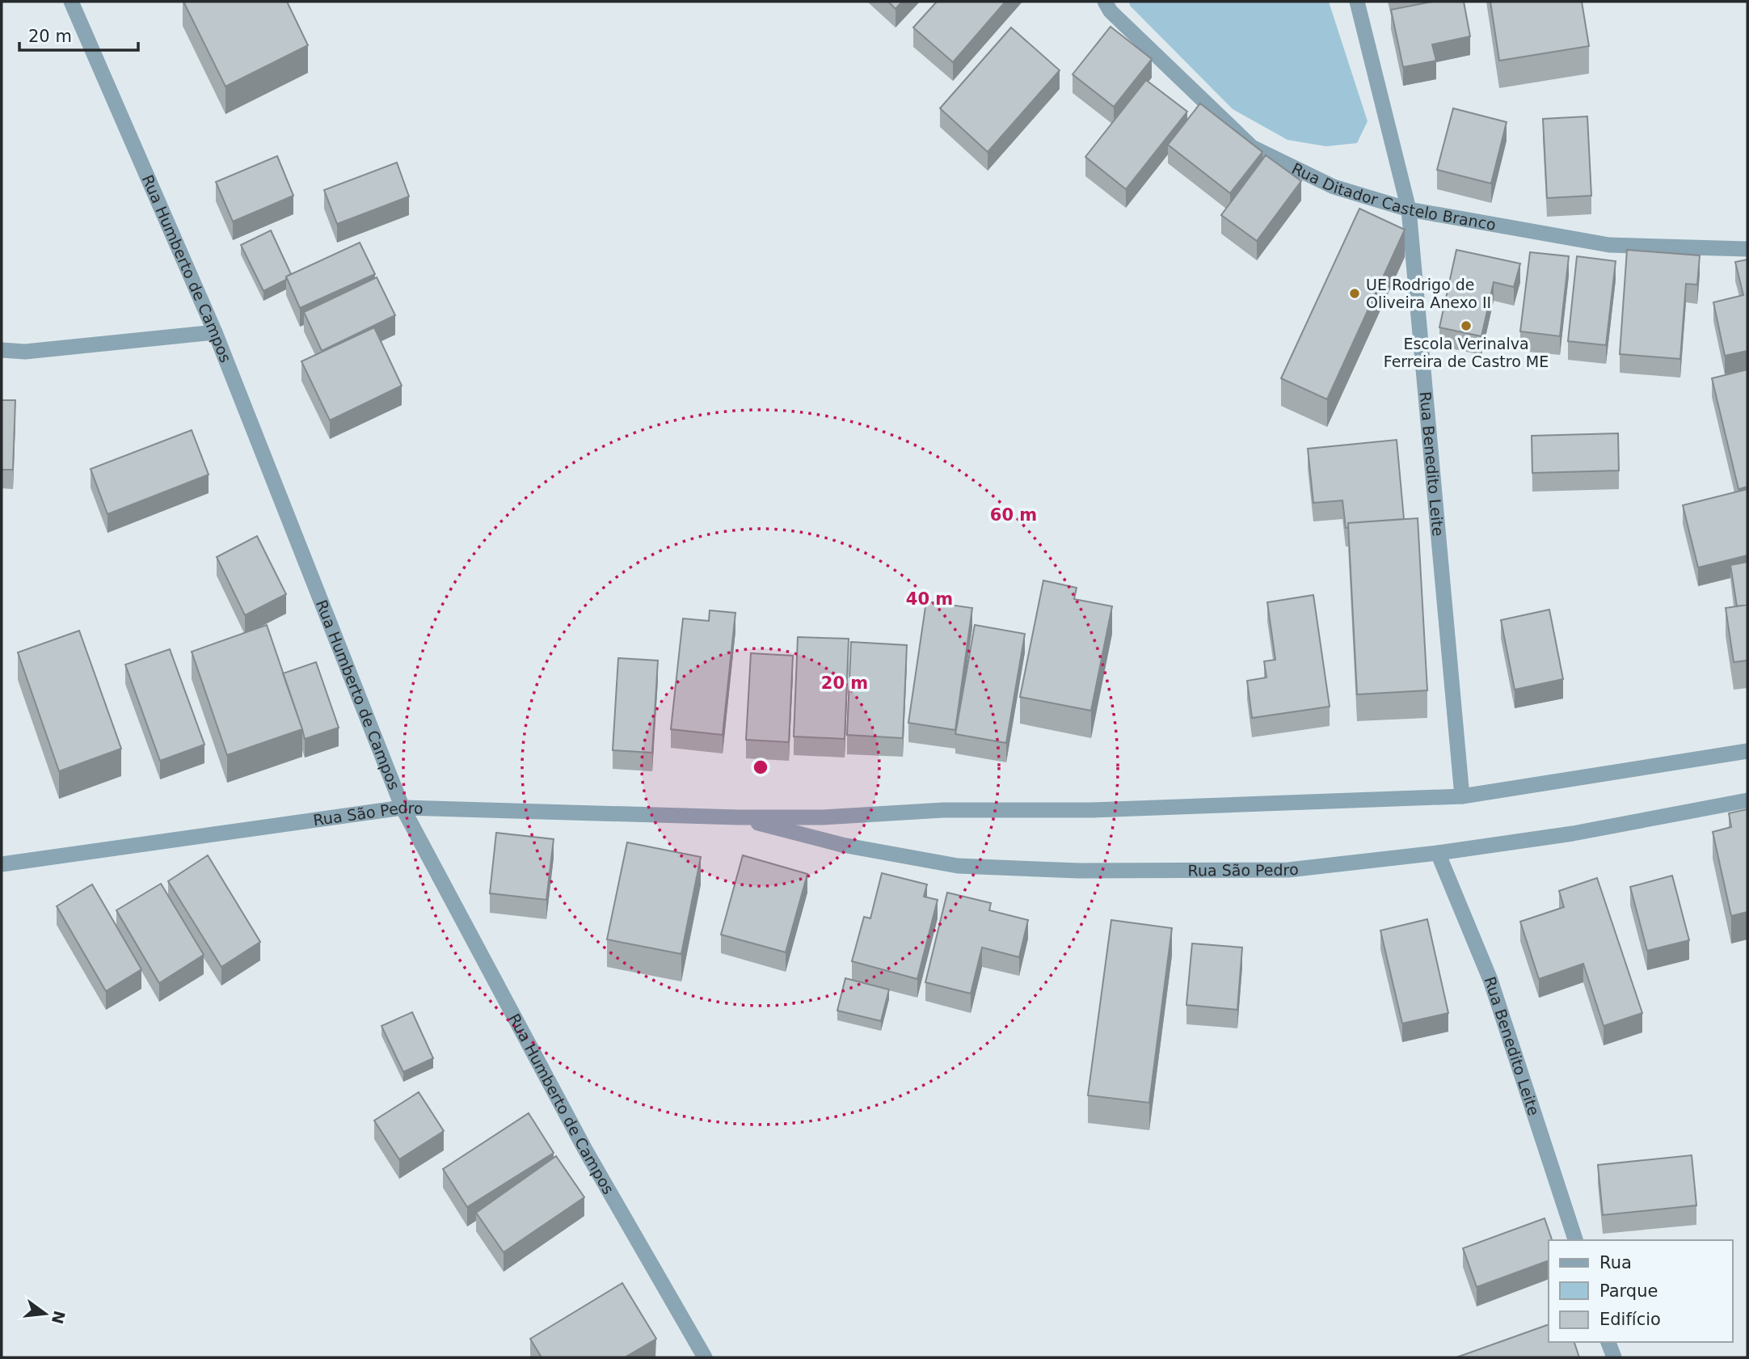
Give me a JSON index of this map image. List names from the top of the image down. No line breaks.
{"streets":{"street":["Rua Ditador Castelo Branco","Rua Humberto de Campos","Rua Benedito Leite","Rua São Pedro"]},"crossings":[["Rua Ditador Castelo Branco","Rua Benedito Leite"],["Rua Humberto de Campos","Rua São Pedro"],["Rua Benedito Leite","Rua São Pedro"]],"places":["UE Rodrigo de Oliveira Anexo II","Escola Verinalva Ferreira de Castro ME"],"legend":["Rua","Parque","Edifício"],"scale_bar":"20 m","north":"right","rings":["60 m","40 m","20 m"]}
